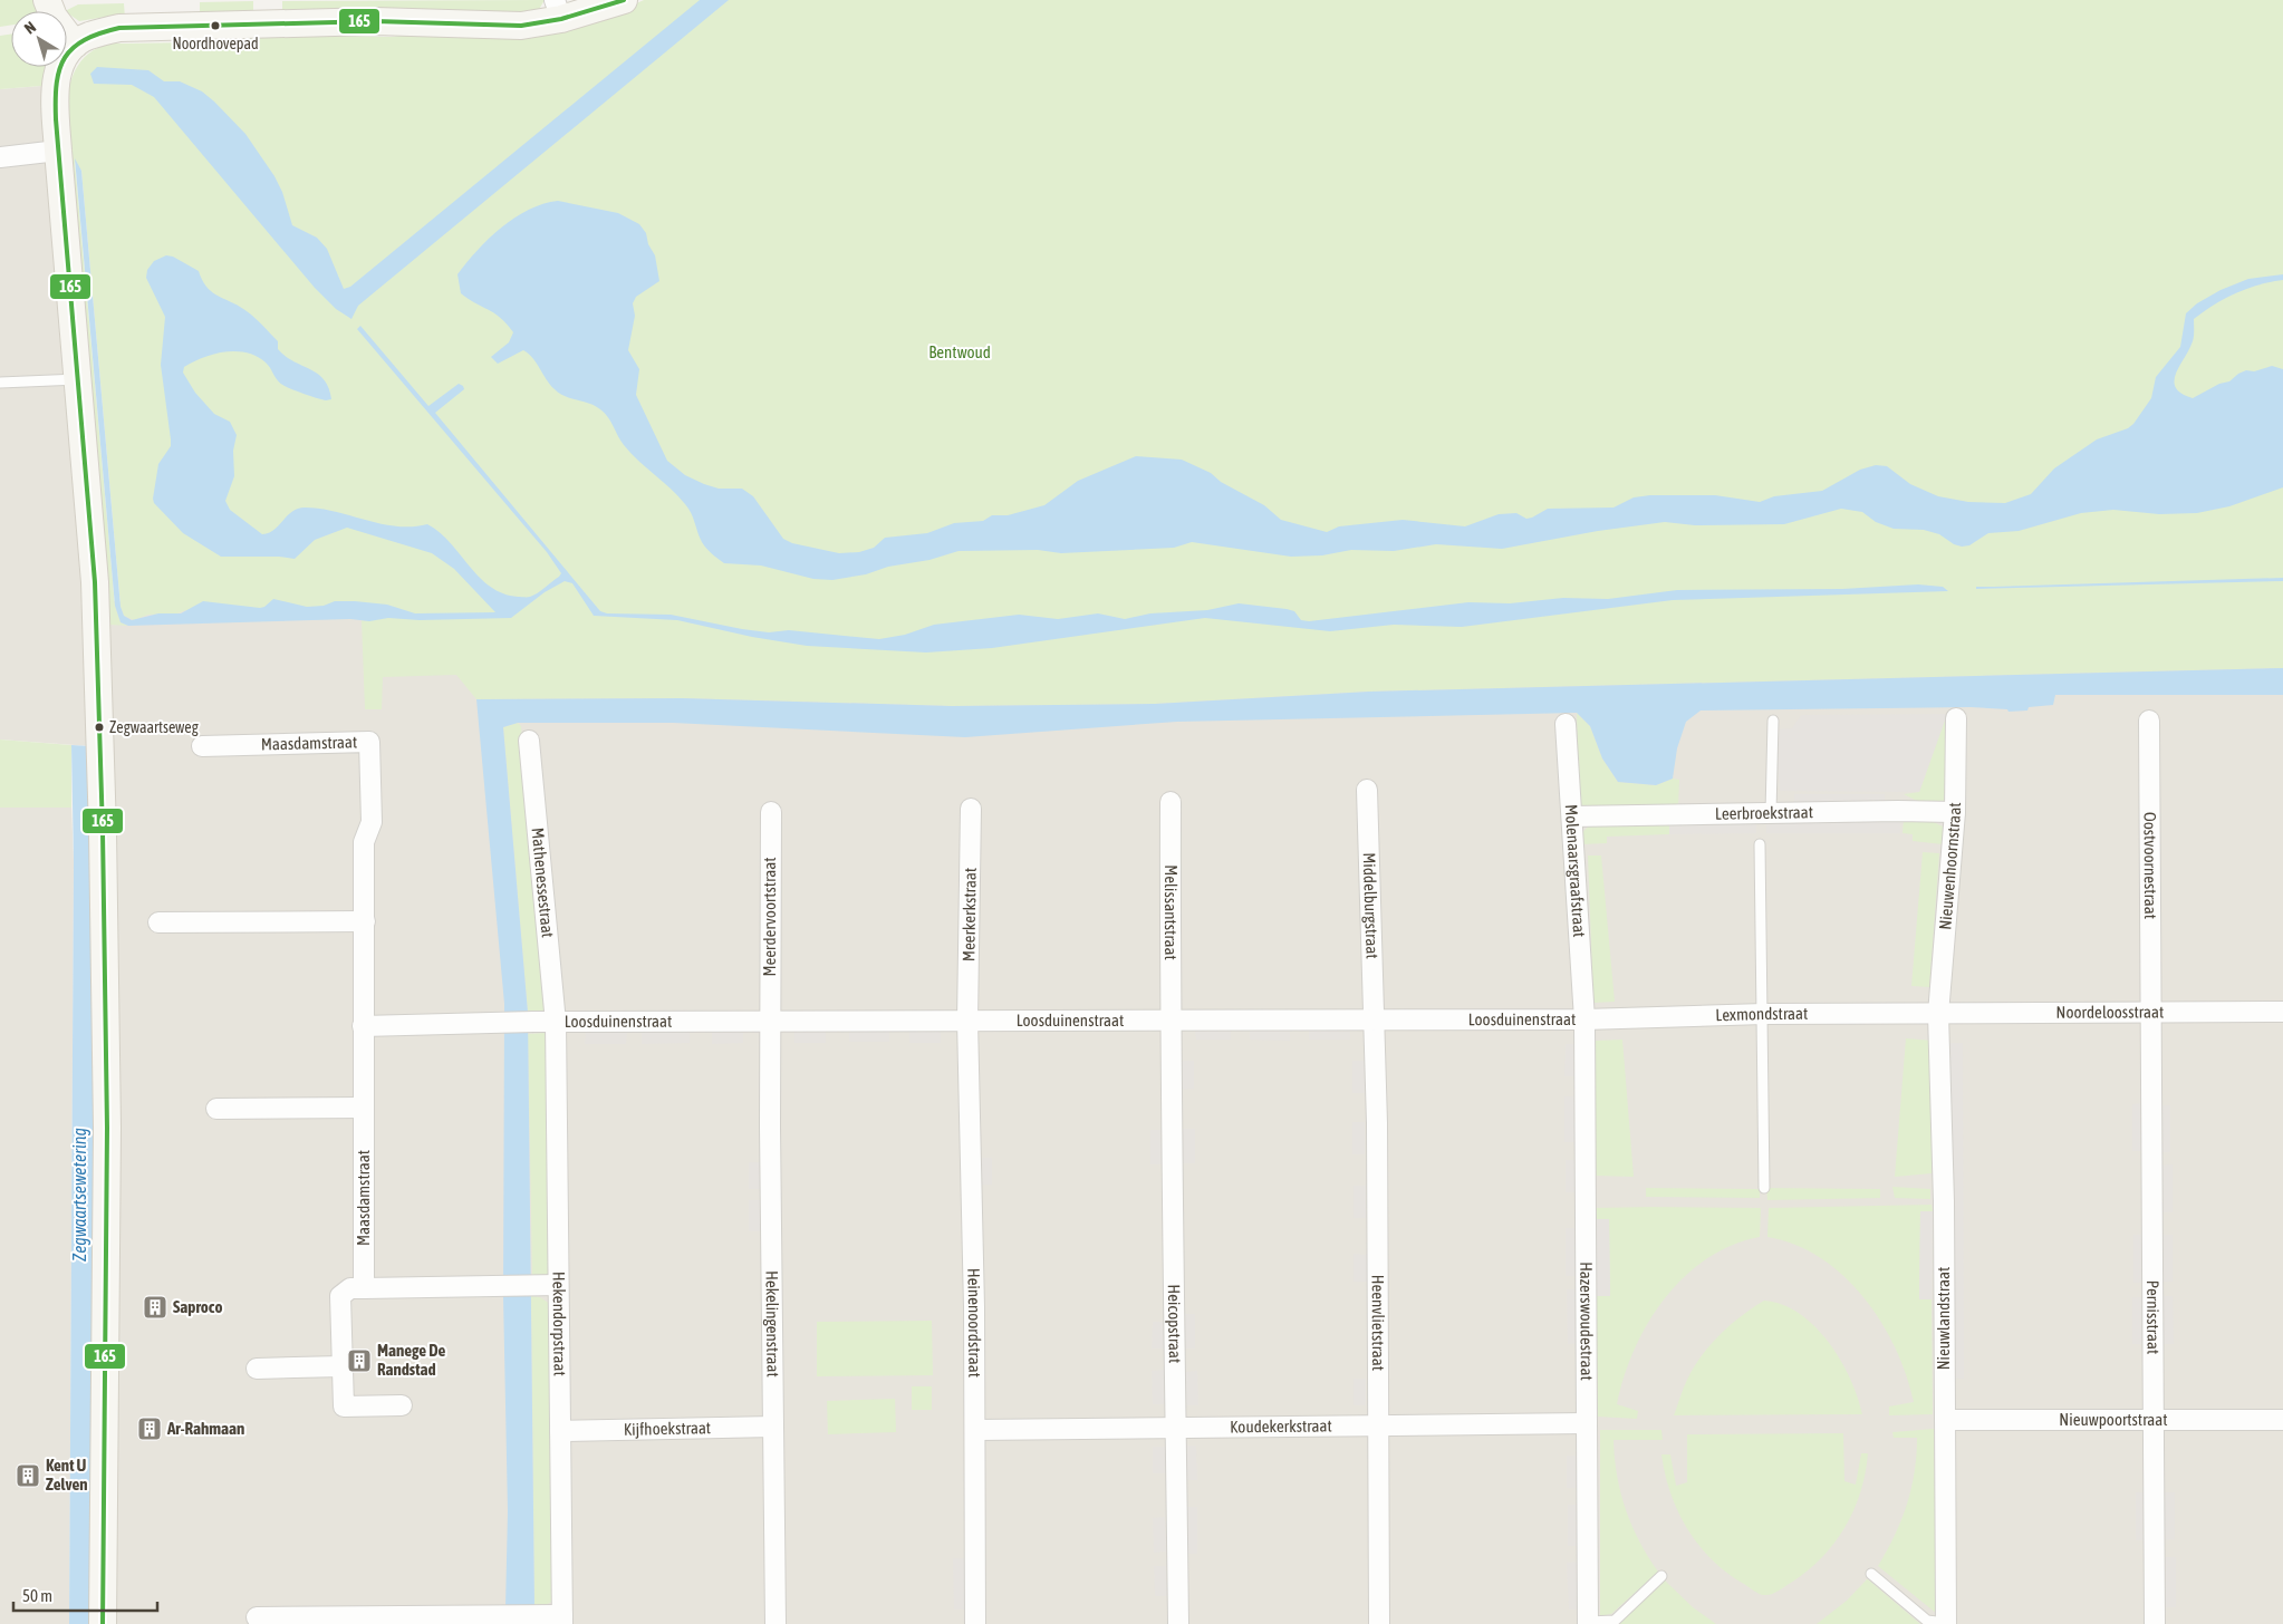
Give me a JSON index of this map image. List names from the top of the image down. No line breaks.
{"streets":{"street":["Maasdamstraat","Leerbroekstraat","Oostvoornestraat","Nieuwenhoornstraat","Molenaarsgraafstraat","Mathenessestraat","Middelburgstraat","Melissantstraat","Meerkerkstraat","Meerdervoortstraat","Noordeloosstraat","Lexmondstraat","Loosduinenstraat","Pernisstraat","Nieuwlandstraat","Heenvlietstraat","Hazerswoudestraat","Hekendorpstraat","Hekelingenstraat","Heinenoordstraat","Heicopstraat","Nieuwpoortstraat","Koudekerkstraat","Kijfhoekstraat"]},"crossings":[["Leerbroekstraat","Nieuwenhoornstraat"],["Leerbroekstraat","Molenaarsgraafstraat"],["Oostvoornestraat","Noordeloosstraat"],["Oostvoornestraat","Pernisstraat"],["Nieuwenhoornstraat","Noordeloosstraat"],["Nieuwenhoornstraat","Lexmondstraat"],["Nieuwenhoornstraat","Nieuwlandstraat"],["Molenaarsgraafstraat","Lexmondstraat"],["Molenaarsgraafstraat","Loosduinenstraat"],["Molenaarsgraafstraat","Hazerswoudestraat"],["Mathenessestraat","Loosduinenstraat"],["Mathenessestraat","Hekendorpstraat"],["Middelburgstraat","Loosduinenstraat"],["Middelburgstraat","Heenvlietstraat"],["Melissantstraat","Loosduinenstraat"],["Melissantstraat","Heicopstraat"],["Meerkerkstraat","Loosduinenstraat"],["Meerkerkstraat","Heinenoordstraat"],["Meerdervoortstraat","Loosduinenstraat"],["Meerdervoortstraat","Hekelingenstraat"],["Noordeloosstraat","Lexmondstraat"],["Noordeloosstraat","Pernisstraat"],["Noordeloosstraat","Nieuwlandstraat"],["Lexmondstraat","Loosduinenstraat"],["Lexmondstraat","Nieuwlandstraat"],["Lexmondstraat","Hazerswoudestraat"],["Loosduinenstraat","Heenvlietstraat"],["Loosduinenstraat","Hazerswoudestraat"],["Loosduinenstraat","Hekendorpstraat"],["Loosduinenstraat","Hekelingenstraat"],["Loosduinenstraat","Heinenoordstraat"],["Loosduinenstraat","Heicopstraat"],["Pernisstraat","Nieuwpoortstraat"],["Nieuwlandstraat","Nieuwpoortstraat"],["Heenvlietstraat","Koudekerkstraat"],["Hazerswoudestraat","Koudekerkstraat"],["Hekendorpstraat","Kijfhoekstraat"],["Hekelingenstraat","Kijfhoekstraat"],["Heinenoordstraat","Koudekerkstraat"],["Heicopstraat","Koudekerkstraat"]],"water":["Zegwaartsewetering"],"parks":["Bentwoud"],"places":{"other":["Noordhovepad","Zegwaartseweg"],"building":["Saproco","Manege De Randstad","Ar-Rahmaan","Kent U Zelven"]},"lines":["transit line 165"],"scale_bar":"50 m","north":"top left"}
